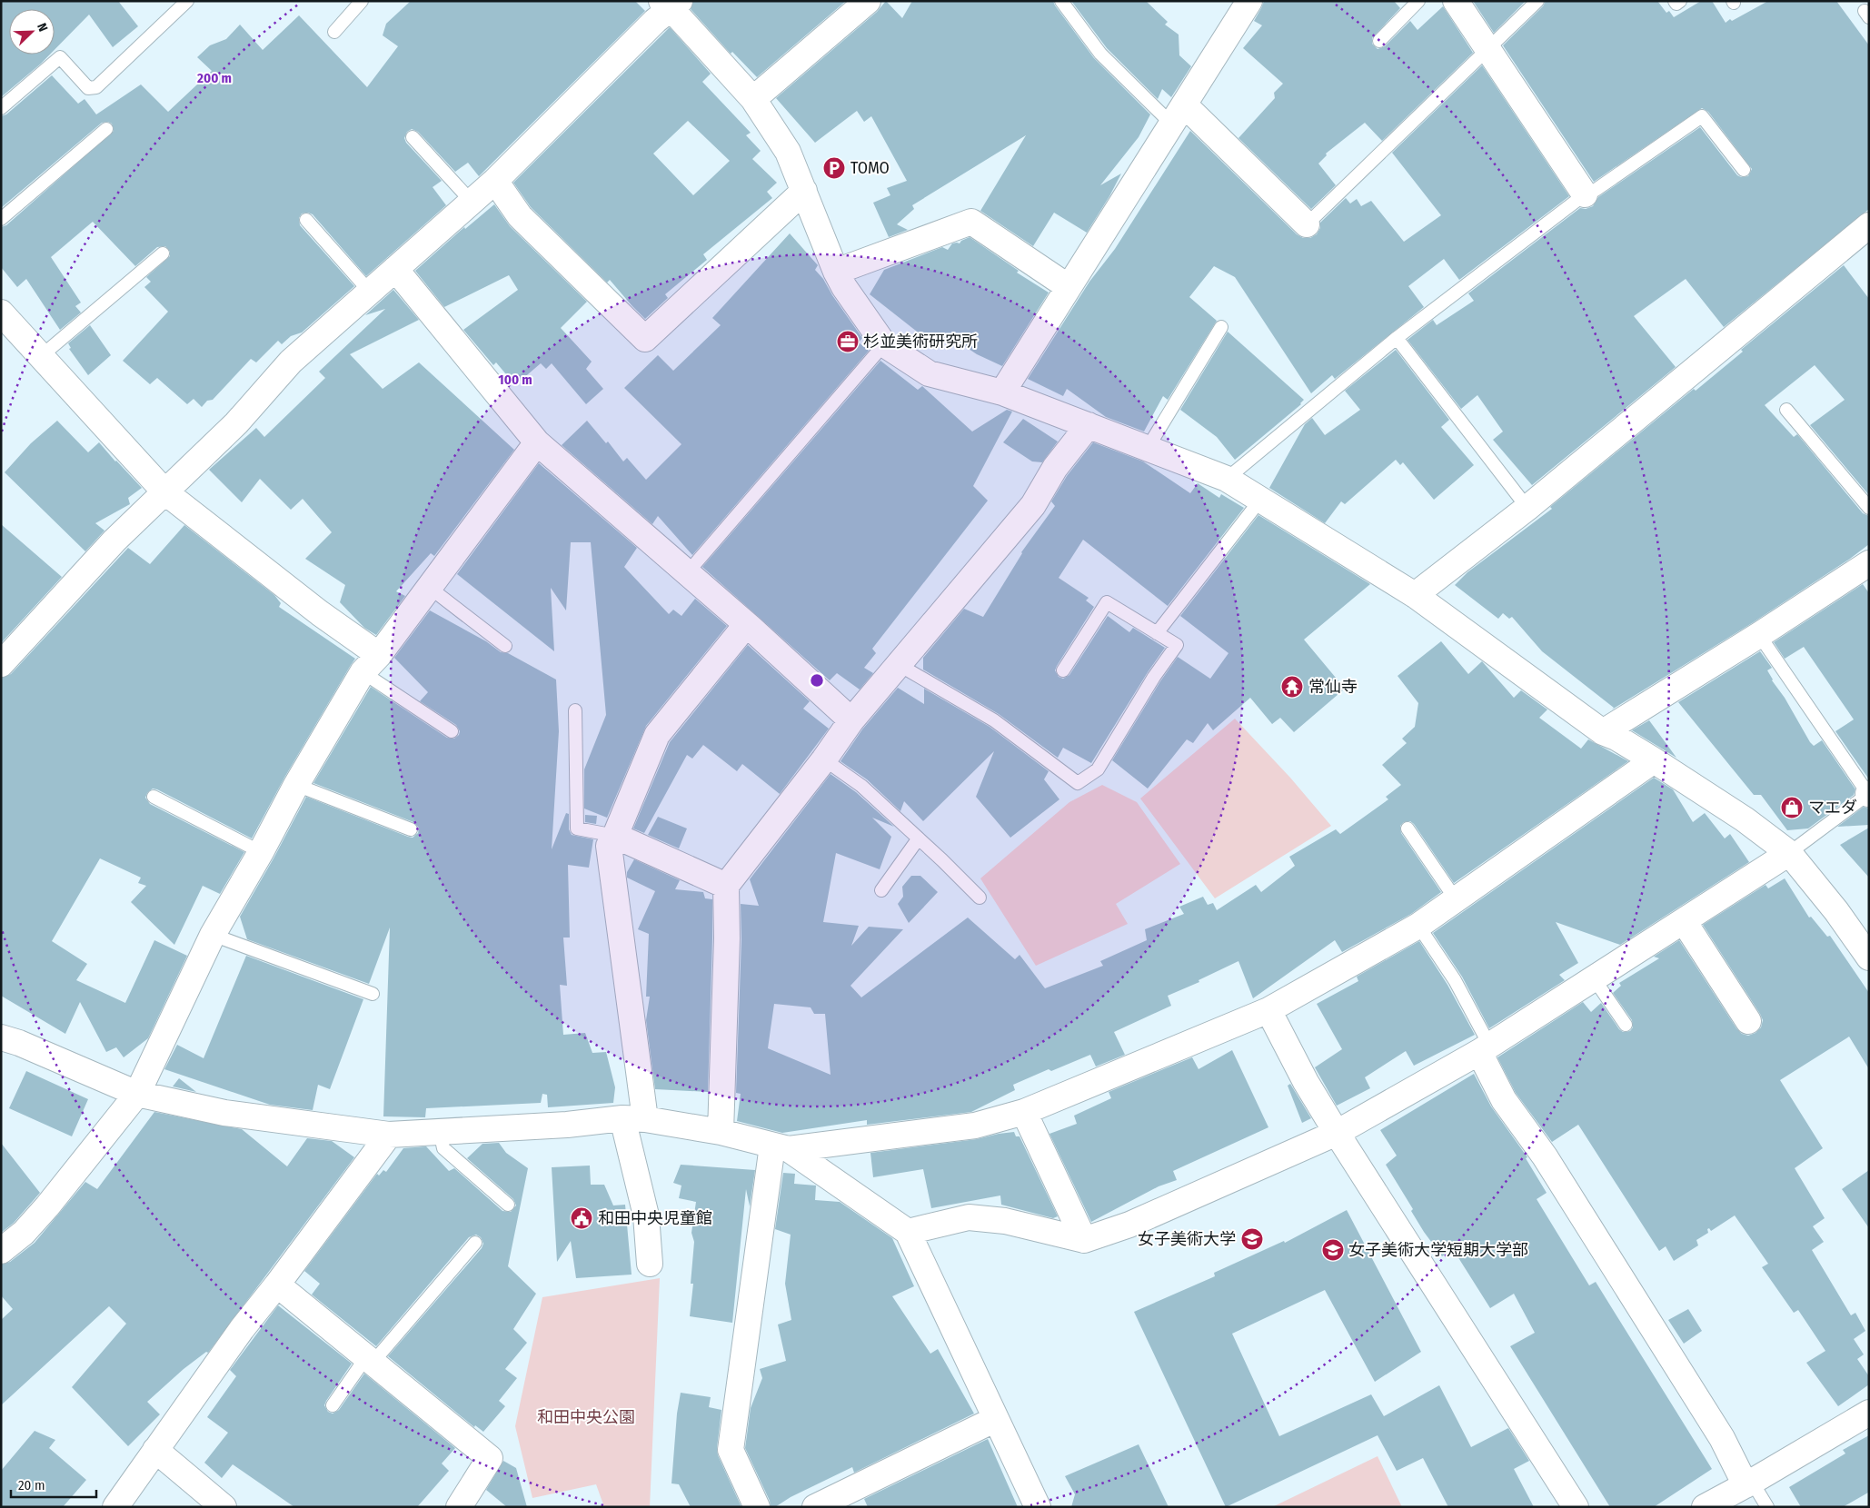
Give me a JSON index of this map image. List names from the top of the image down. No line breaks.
{"parks":["和田中央公園"],"places":{"parking":["TOMO"],"office":["杉並美術研究所"],"temple":["常仙寺"],"shop":["マエダ"],"public building":["和田中央児童館"],"school or university":["女子美術大学","女子美術大学短期大学部"]},"scale_bar":"20 m","north":"top right","rings":["200 m","100 m"]}
